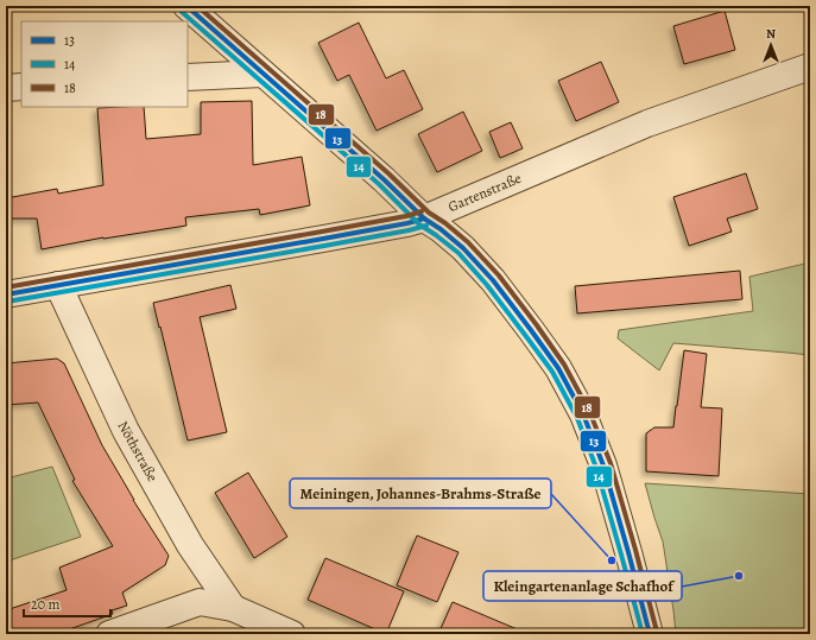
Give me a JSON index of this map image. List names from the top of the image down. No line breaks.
{"streets":{"street":["Gartenstraße","Nöthstraße"]},"crossings":[["Gartenstraße","Nöthstraße"]],"places":["Meiningen, Johannes-Brahms-Straße","Kleingartenanlage Schafhof"],"lines":["transit line 13","transit line 18","transit line 14"],"legend":["13","14","18"],"scale_bar":"20 m","north":"top"}
